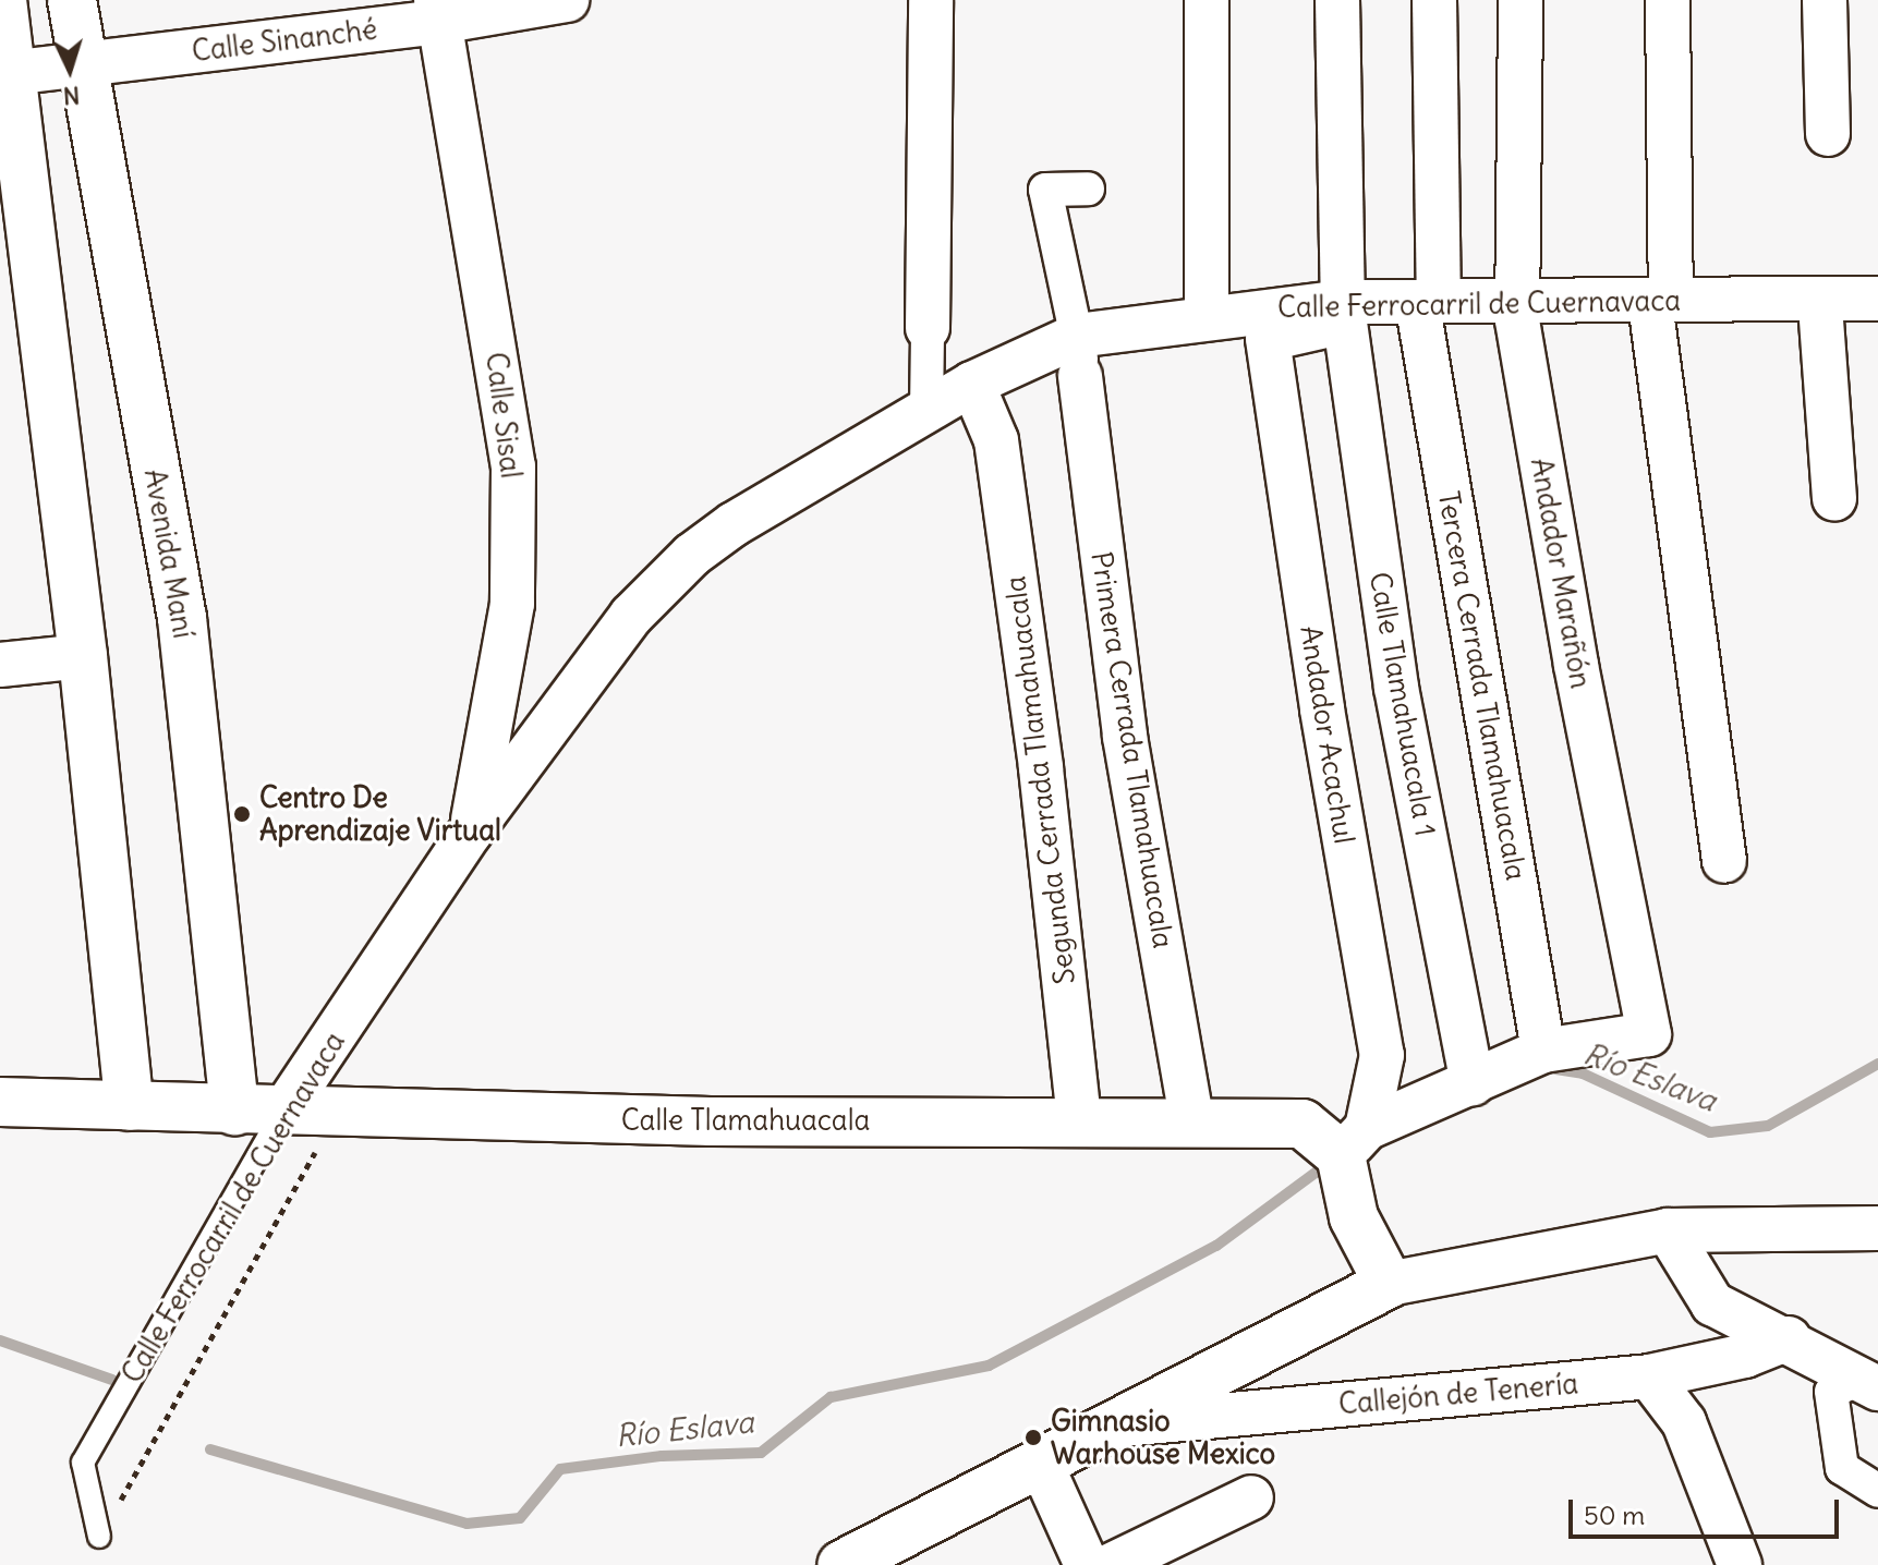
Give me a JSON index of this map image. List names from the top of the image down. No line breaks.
{"streets":{"street":["Calle Sinanché","Calle Ferrocarril de Cuernavaca","Calle Sisal","Avenida Maní","Andador Marañón","Tercera Cerrada Tlamahuacala","Calle Tlamahuacala 1","Andador Acachul","Primera Cerrada Tlamahuacala","Segunda Cerrada Tlamahuacala","Calle Tlamahuacala","Callejón de Tenería"]},"crossings":[["Calle Sinanché","Calle Sisal"],["Calle Sinanché","Avenida Maní"],["Calle Ferrocarril de Cuernavaca","Calle Sisal"],["Calle Ferrocarril de Cuernavaca","Andador Marañón"],["Calle Ferrocarril de Cuernavaca","Tercera Cerrada Tlamahuacala"],["Calle Ferrocarril de Cuernavaca","Calle Tlamahuacala 1"],["Calle Ferrocarril de Cuernavaca","Andador Acachul"],["Calle Ferrocarril de Cuernavaca","Primera Cerrada Tlamahuacala"],["Calle Ferrocarril de Cuernavaca","Segunda Cerrada Tlamahuacala"],["Calle Ferrocarril de Cuernavaca","Calle Tlamahuacala"],["Avenida Maní","Calle Tlamahuacala"],["Andador Marañón","Tercera Cerrada Tlamahuacala"],["Andador Acachul","Calle Tlamahuacala"],["Primera Cerrada Tlamahuacala","Calle Tlamahuacala"],["Segunda Cerrada Tlamahuacala","Calle Tlamahuacala"]],"water":["Río Eslava"],"places":["Centro De Aprendizaje Virtual","Gimnasio Warhouse Mexico"],"scale_bar":"50 m","north":"bottom"}
